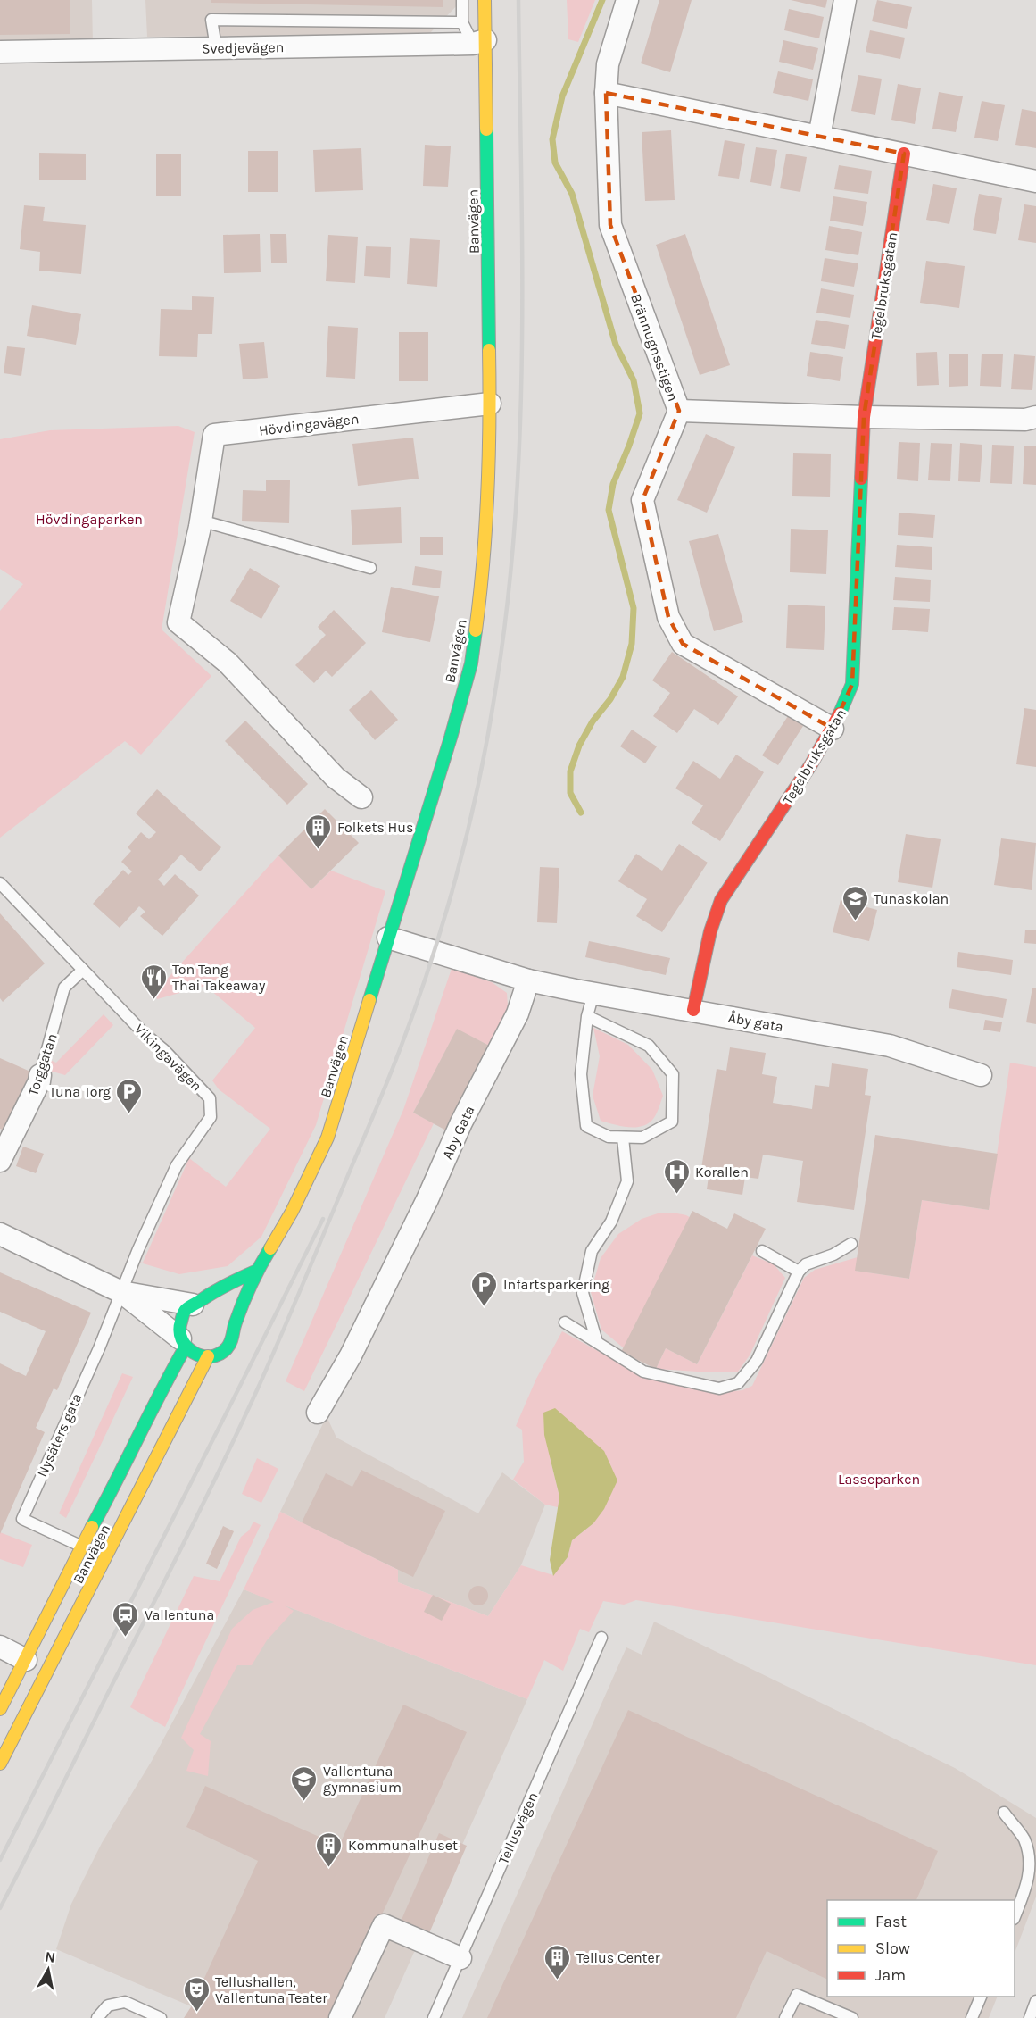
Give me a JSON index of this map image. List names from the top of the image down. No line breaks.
{"streets":{"street":["Svedjevägen","Banvägen","Tegelbruksgatan","Brännugnsstigen","Hövdingavägen","Åby gata","Torggatan","Aby Gata"],"lane":["Vikingavägen","Nysäters gata","Tellusvägen"]},"crossings":[["Svedjevägen","Banvägen"],["Banvägen","Hövdingavägen"],["Banvägen","Nysäters gata"],["Tegelbruksgatan","Brännugnsstigen"],["Tegelbruksgatan","Åby gata"],["Åby gata","Aby Gata"],["Vikingavägen","Torggatan"],["Vikingavägen","Nysäters gata"]],"parks":["Hövdingaparken","Lasseparken"],"places":{"building":["Folkets Hus","Kommunalhuset","Tellus Center"],"school or university":["Tunaskolan","Vallentuna gymnasium"],"restaurant":["Ton Tang Thai Takeaway"],"parking":["Tuna Torg","Infartsparkering"],"hospital":["Korallen"],"station":["Vallentuna"],"theatre":["Tellushallen, Vallentuna Teater"]},"legend":["Fast","Slow","Jam"],"north":"top"}
